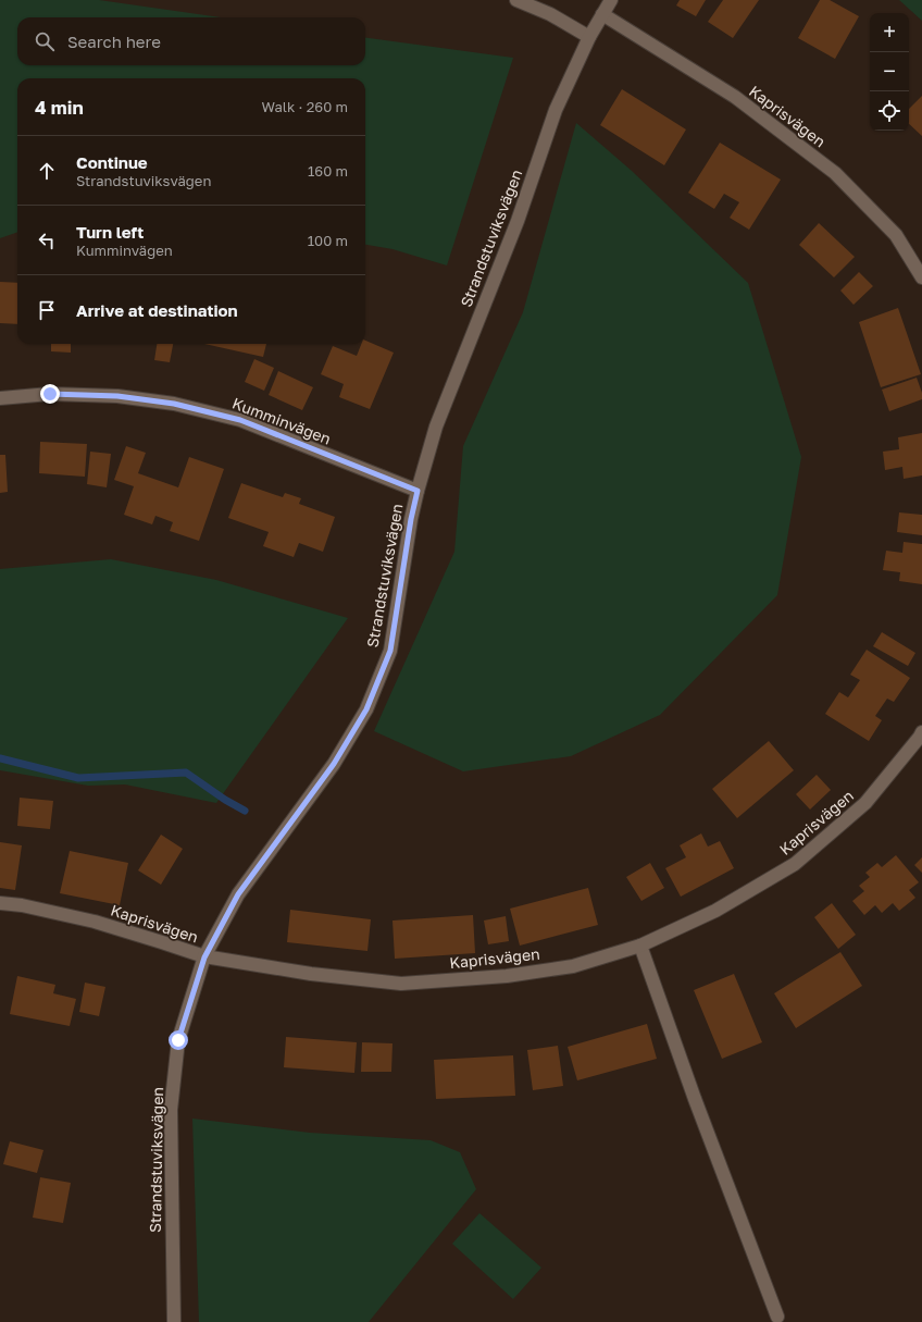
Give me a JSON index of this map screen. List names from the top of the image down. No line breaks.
{"streets":{"street":["Kaprisvägen","Strandstuviksvägen","Kumminvägen"]},"crossings":[["Kaprisvägen","Strandstuviksvägen"],["Strandstuviksvägen","Kumminvägen"]],"page":{"map_buttons":["+","−"],"search":"Search here","heading":["4 min","Walk · 260 m"],"list":[["Continue","Strandstuviksvägen","160 m"],["Turn left","Kumminvägen","100 m"],"Arrive at destination"]}}
